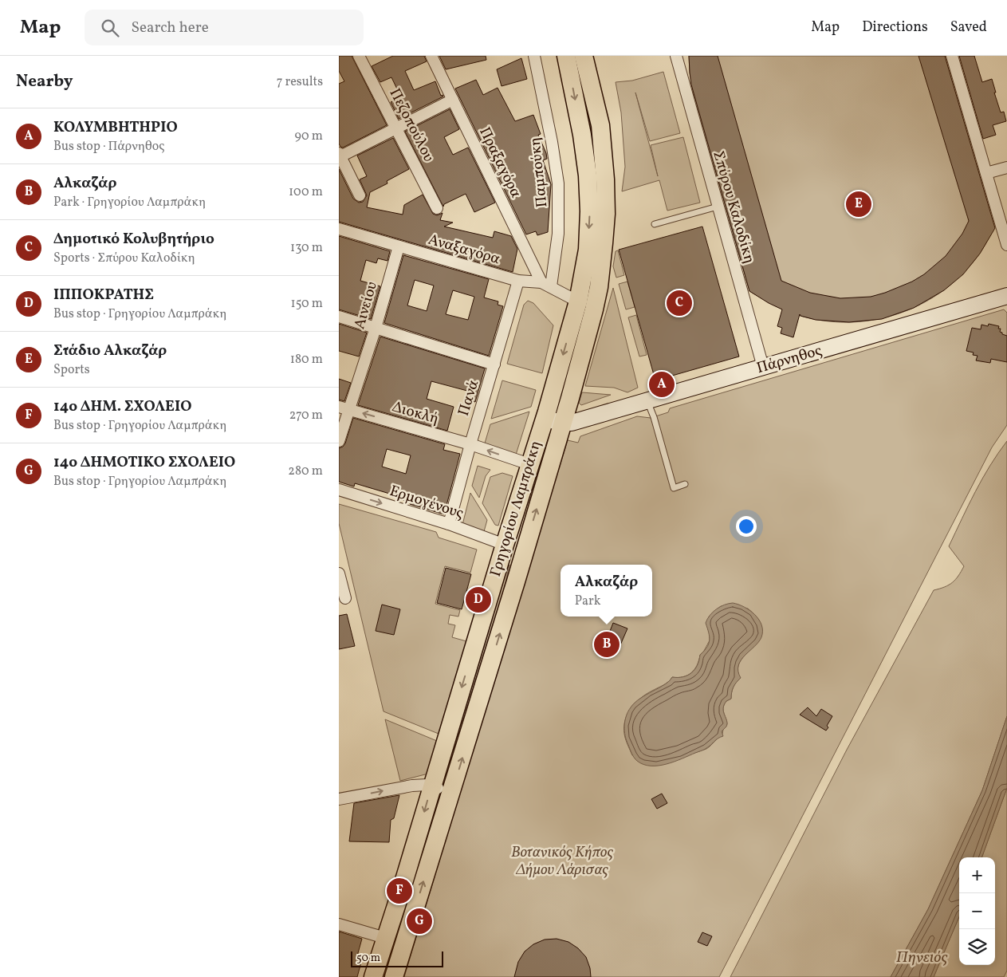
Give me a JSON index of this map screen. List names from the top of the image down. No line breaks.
{"streets":{"main road":["Γρηγορίου Λαμπράκη"],"street":["Πεζοπούλου","Πραξαγόρα","Παμπούκη","Σπύρου Καλοδίκη","Αναξαγόρα","Αινείου","Πάρνηθος","Πανά","Διοκλή","Ερμογένους"]},"crossings":[["Πραξαγόρα","Παμπούκη"],["Πραξαγόρα","Αναξαγόρα"],["Παμπούκη","Αναξαγόρα"],["Σπύρου Καλοδίκη","Πάρνηθος"],["Αναξαγόρα","Αινείου"],["Αναξαγόρα","Πανά"],["Αναξαγόρα","Γρηγορίου Λαμπράκη"],["Αινείου","Διοκλή"],["Πάρνηθος","Γρηγορίου Λαμπράκη"],["Πανά","Διοκλή"],["Πανά","Ερμογένους"],["Διοκλή","Γρηγορίου Λαμπράκη"],["Ερμογένους","Γρηγορίου Λαμπράκη"]],"one_way":["Ερμογένους"],"water":["Πηνειός"],"parks":["Βοτανικός Κήπος Δήμου Λάρισας"],"scale_bar":"50 m","page":{"header":"Map","search":"Search here","nav":["Map","Directions","Saved"],"heading":["Nearby","7 results"],"list":[{"mark":"A","name":"ΚΟΛΥΜΒΗΤΗΡΙΟ","note":"Bus stop · Πάρνηθος","value":"90 m"},{"mark":"B","name":"Αλκαζάρ","note":"Park · Γρηγορίου Λαμπράκη","value":"100 m"},{"mark":"C","name":"Δημοτικό Κολυβητήριο","note":"Sports · Σπύρου Καλοδίκη","value":"130 m"},{"mark":"D","name":"ΙΠΠΟΚΡΑΤΗΣ","note":"Bus stop · Γρηγορίου Λαμπράκη","value":"150 m"},{"mark":"E","name":"Στάδιο Αλκαζάρ","note":"Sports","value":"180 m"},{"mark":"F","name":"14ο ΔΗΜ. ΣΧΟΛΕΙΟ","note":"Bus stop · Γρηγορίου Λαμπράκη","value":"270 m"},{"mark":"G","name":"14ο ΔΗΜΟΤΙΚΟ ΣΧΟΛΕΙΟ","note":"Bus stop · Γρηγορίου Λαμπράκη","value":"280 m"}],"pins":["E","C","A","D","B","F","G"],"popup":["Αλκαζάρ","Park"],"map_buttons":["+","−"],"scale":"50 m"}}
